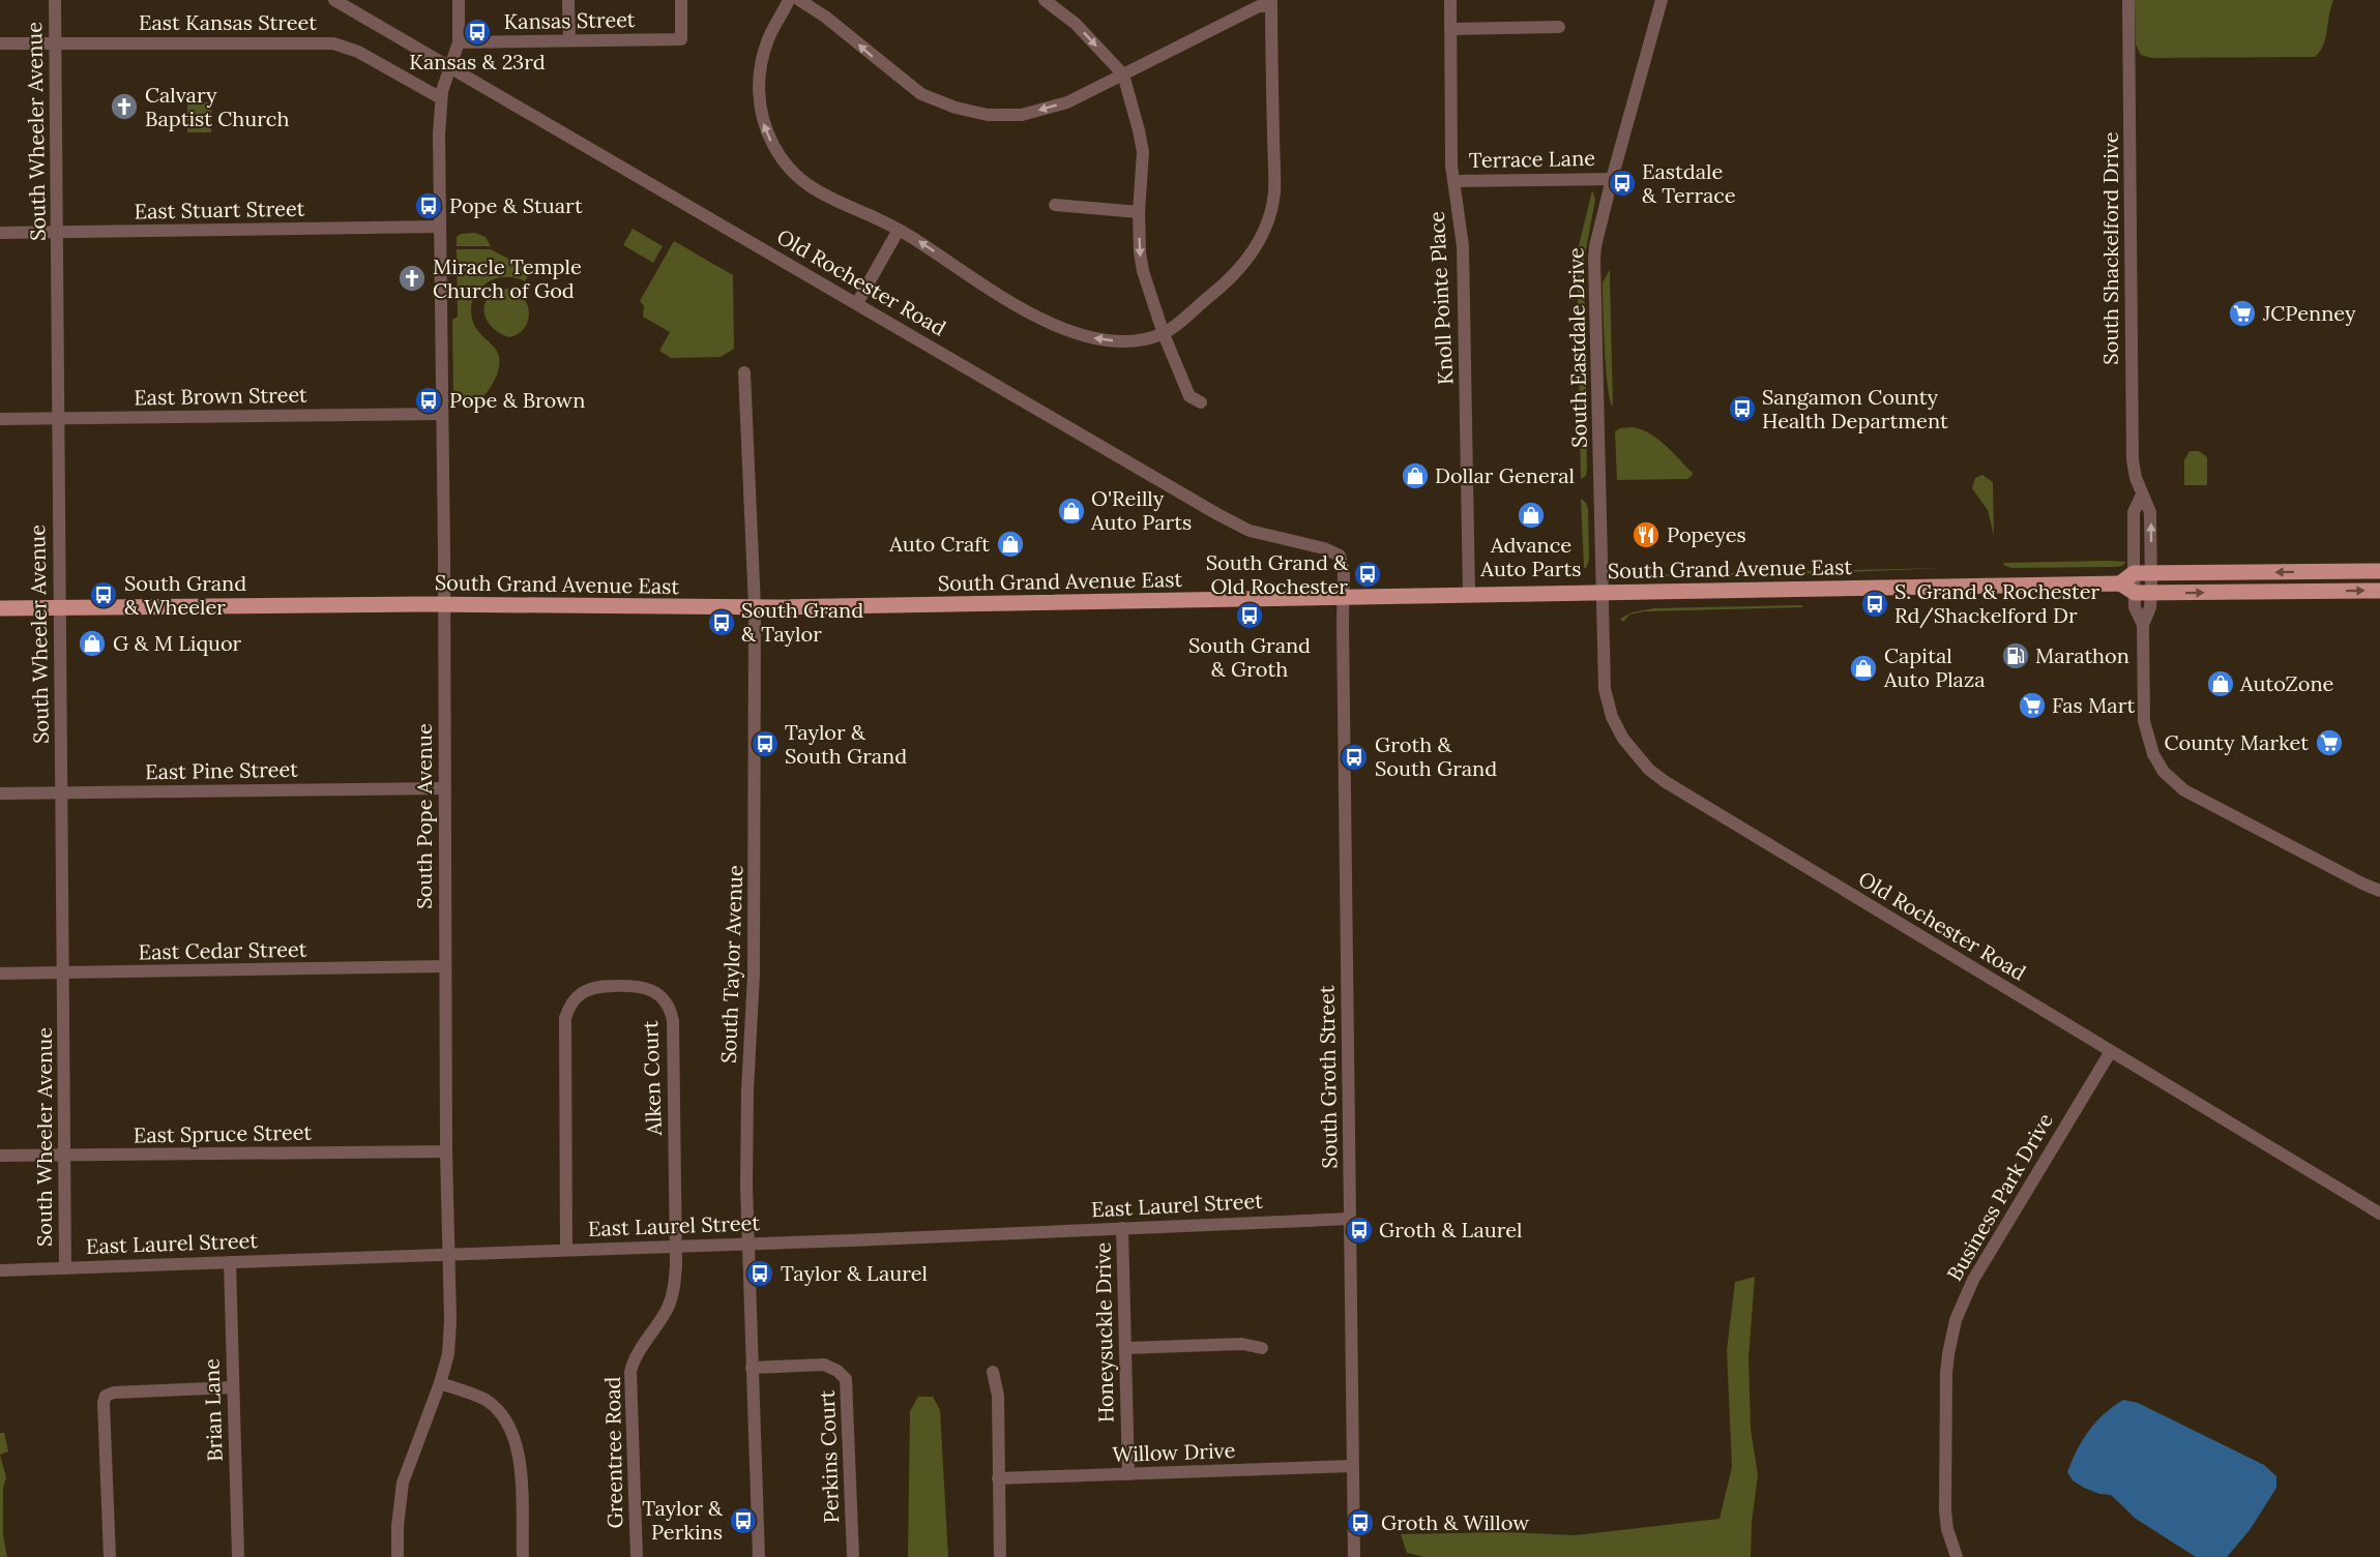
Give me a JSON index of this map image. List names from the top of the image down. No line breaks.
{"streets":{"main road":["South Grand Avenue East"],"street":["Kansas Street","East Kansas Street","South Wheeler Avenue","Terrace Lane","East Stuart Street","South Shackelford Drive","Old Rochester Road","Knoll Pointe Place","South Eastdale Drive","East Brown Street","East Pine Street","South Pope Avenue","East Cedar Street","South Taylor Avenue","South Groth Street","Alken Court","East Spruce Street","Business Park Drive","East Laurel Street","Honeysuckle Drive","Brian Lane","Greentree Road","Willow Drive","Perkins Court"]},"crossings":[["Kansas Street","South Pope Avenue"],["East Kansas Street","South Wheeler Avenue"],["East Kansas Street","South Pope Avenue"],["South Wheeler Avenue","East Stuart Street"],["South Wheeler Avenue","East Brown Street"],["South Wheeler Avenue","South Grand Avenue East"],["South Wheeler Avenue","East Pine Street"],["South Wheeler Avenue","East Cedar Street"],["South Wheeler Avenue","East Spruce Street"],["South Wheeler Avenue","East Laurel Street"],["Terrace Lane","Knoll Pointe Place"],["Terrace Lane","South Eastdale Drive"],["East Stuart Street","South Pope Avenue"],["Old Rochester Road","South Eastdale Drive"],["Old Rochester Road","South Grand Avenue East"],["Old Rochester Road","South Pope Avenue"],["Old Rochester Road","South Groth Street"],["Old Rochester Road","Business Park Drive"],["Knoll Pointe Place","South Grand Avenue East"],["South Eastdale Drive","South Grand Avenue East"],["East Brown Street","South Pope Avenue"],["South Grand Avenue East","South Pope Avenue"],["South Grand Avenue East","South Taylor Avenue"],["South Grand Avenue East","South Groth Street"],["East Pine Street","South Pope Avenue"],["South Pope Avenue","East Cedar Street"],["South Pope Avenue","East Spruce Street"],["South Pope Avenue","East Laurel Street"],["South Taylor Avenue","East Laurel Street"],["South Taylor Avenue","Perkins Court"],["South Groth Street","East Laurel Street"],["South Groth Street","Willow Drive"],["Alken Court","East Laurel Street"],["Alken Court","Greentree Road"],["East Laurel Street","Honeysuckle Drive"],["East Laurel Street","Brian Lane"],["East Laurel Street","Greentree Road"],["Honeysuckle Drive","Willow Drive"]],"places":{"bus stop":["Kansas & 23rd","Eastdale & Terrace","Pope & Stuart","Pope & Brown","Sangamon County Health Department","South Grand & Old Rochester","South Grand & Wheeler","S. Grand & Rochester Rd/Shackelford Dr","South Grand & Groth","South Grand & Taylor","Taylor & South Grand","Groth & South Grand","Groth & Laurel","Taylor & Laurel","Taylor & Perkins","Groth & Willow"],"church":["Calvary Baptist Church","Miracle Temple Church of God"],"supermarket":["JCPenney","Fas Mart","County Market"],"shop":["Dollar General","O'Reilly Auto Parts","Advance Auto Parts","Auto Craft","G & M Liquor","Capital Auto Plaza","AutoZone"],"restaurant":["Popeyes"],"fuel station":["Marathon"]}}
